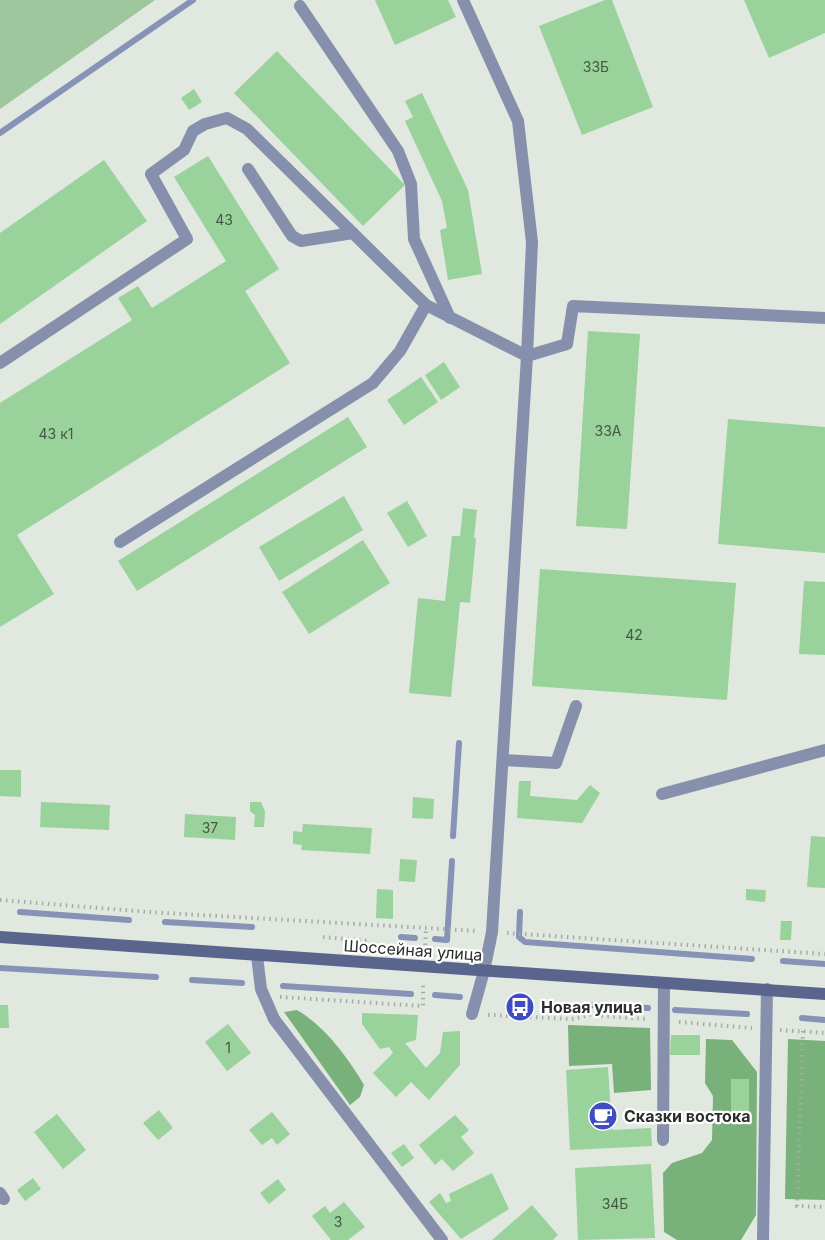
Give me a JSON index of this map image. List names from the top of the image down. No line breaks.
{"streets":{"main road":["Шоссейная улица"]},"places":{"bus stop":["Новая улица"],"cafe":["Сказки востока"]},"house_numbers":["33Б","43","33А","43 к1","42","37","1","34Б","3"]}
